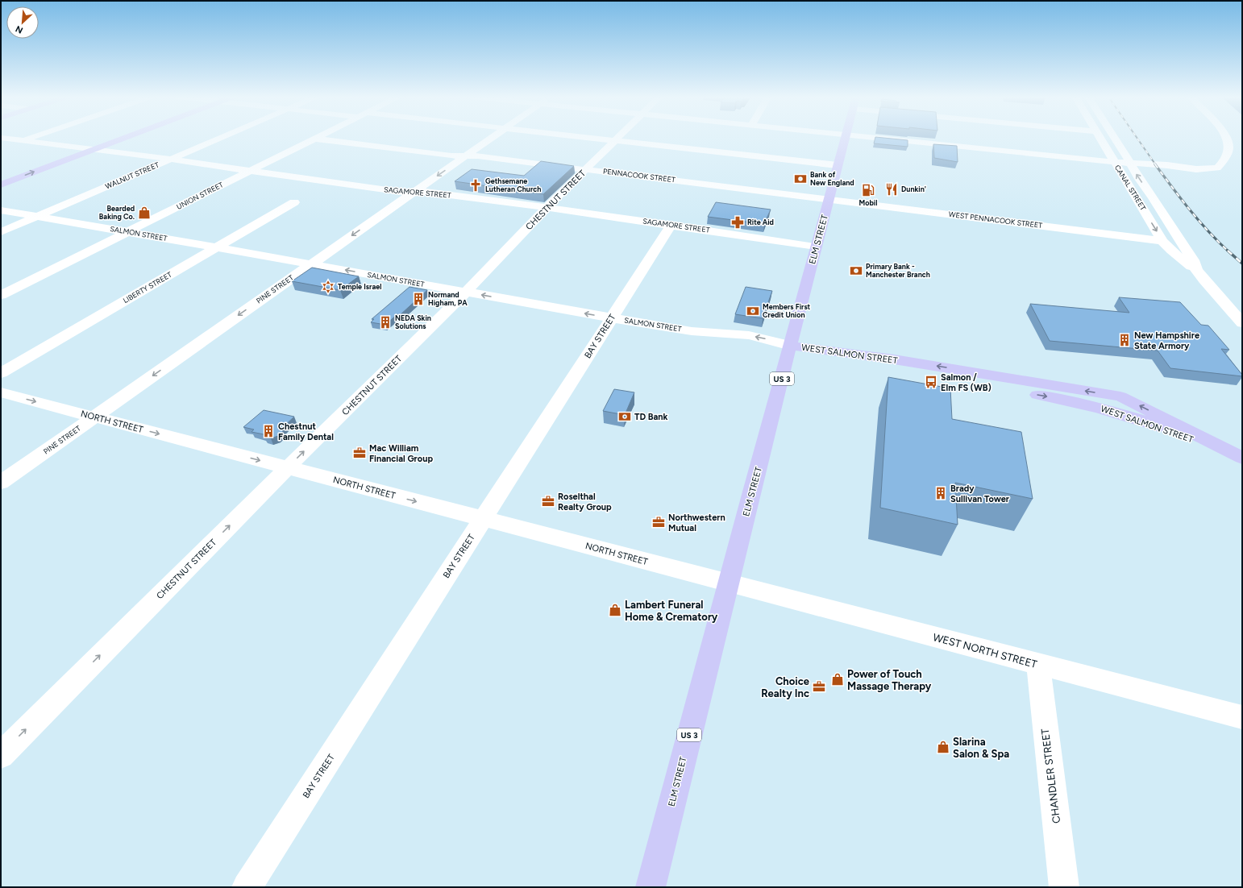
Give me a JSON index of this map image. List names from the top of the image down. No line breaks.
{"streets":{"main road":["ELM STREET","WEST SALMON STREET","US 3"],"street":["WALNUT STREET","PENNACOOK STREET","CANAL STREET","SAGAMORE STREET","UNION STREET","CHESTNUT STREET","WEST PENNACOOK STREET","SALMON STREET","LIBERTY STREET","PINE STREET","BAY STREET","NORTH STREET","WEST NORTH STREET","CHANDLER STREET"]},"crossings":[["WALNUT STREET","SAGAMORE STREET"],["WALNUT STREET","SALMON STREET"],["PENNACOOK STREET","UNION STREET"],["PENNACOOK STREET","CHESTNUT STREET"],["PENNACOOK STREET","WEST PENNACOOK STREET"],["PENNACOOK STREET","ELM STREET"],["PENNACOOK STREET","PINE STREET"],["CANAL STREET","WEST PENNACOOK STREET"],["SAGAMORE STREET","UNION STREET"],["SAGAMORE STREET","CHESTNUT STREET"],["SAGAMORE STREET","ELM STREET"],["SAGAMORE STREET","PINE STREET"],["SAGAMORE STREET","BAY STREET"],["UNION STREET","SALMON STREET"],["CHESTNUT STREET","SALMON STREET"],["CHESTNUT STREET","NORTH STREET"],["WEST PENNACOOK STREET","ELM STREET"],["SALMON STREET","ELM STREET"],["SALMON STREET","LIBERTY STREET"],["SALMON STREET","PINE STREET"],["SALMON STREET","BAY STREET"],["SALMON STREET","WEST SALMON STREET"],["ELM STREET","WEST SALMON STREET"],["ELM STREET","NORTH STREET"],["ELM STREET","WEST NORTH STREET"],["PINE STREET","NORTH STREET"],["BAY STREET","NORTH STREET"],["NORTH STREET","WEST NORTH STREET"],["WEST NORTH STREET","CHANDLER STREET"]],"one_way":["CHESTNUT STREET","SALMON STREET","PINE STREET","NORTH STREET"],"places":{"bank":["Bank of New England","Primary Bank - Manchester Branch","Members First Credit Union","TD Bank"],"church":["Gethsemane Lutheran Church"],"restaurant":["Dunkin'"],"fuel station":["Mobil"],"shop":["Bearded Baking Co.","Lambert Funeral Home & Crematory","Power of Touch Massage Therapy","Slarina Salon & Spa"],"pharmacy":["Rite Aid"],"synagogue":["Temple Israel"],"building":["Normand Higham, PA","NEDA Skin Solutions","New Hampshire State Armory","Chestnut Family Dental","Brady Sullivan Tower"],"bus stop":["Salmon / Elm FS (WB)"],"office":["Mac William Financial Group","Roselthal Realty Group","Northwestern Mutual","Choice Realty Inc"]},"north":"bottom left"}
